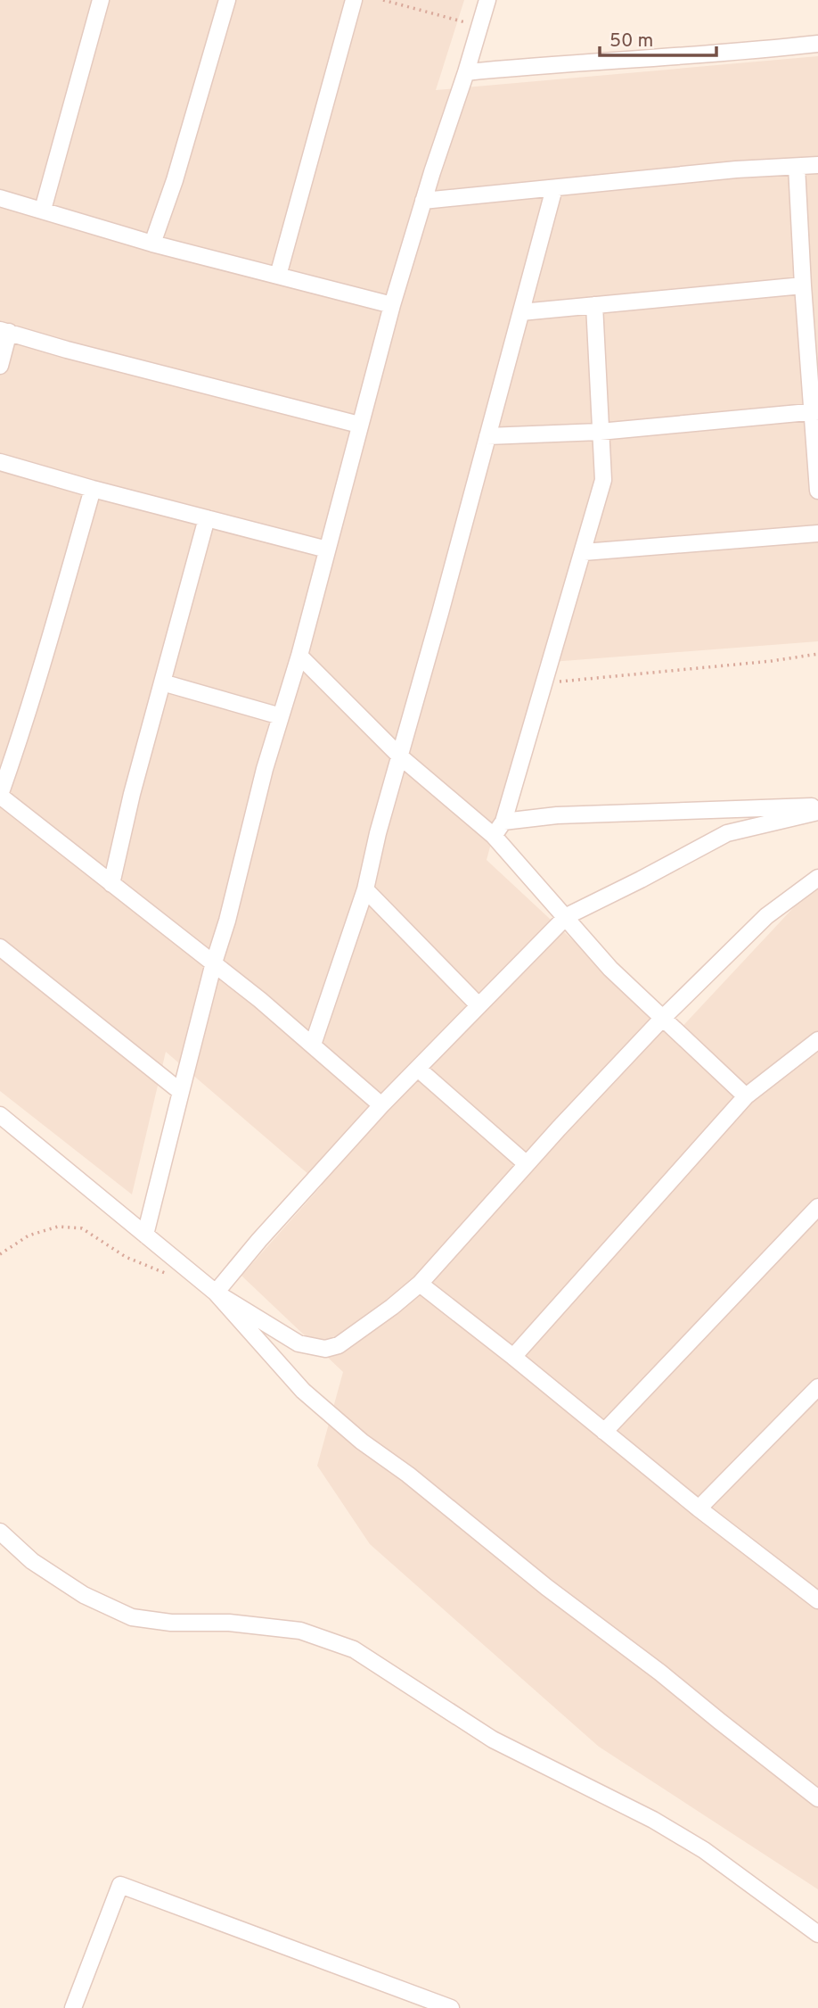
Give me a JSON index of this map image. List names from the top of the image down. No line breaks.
{"scale_bar":"50 m"}
